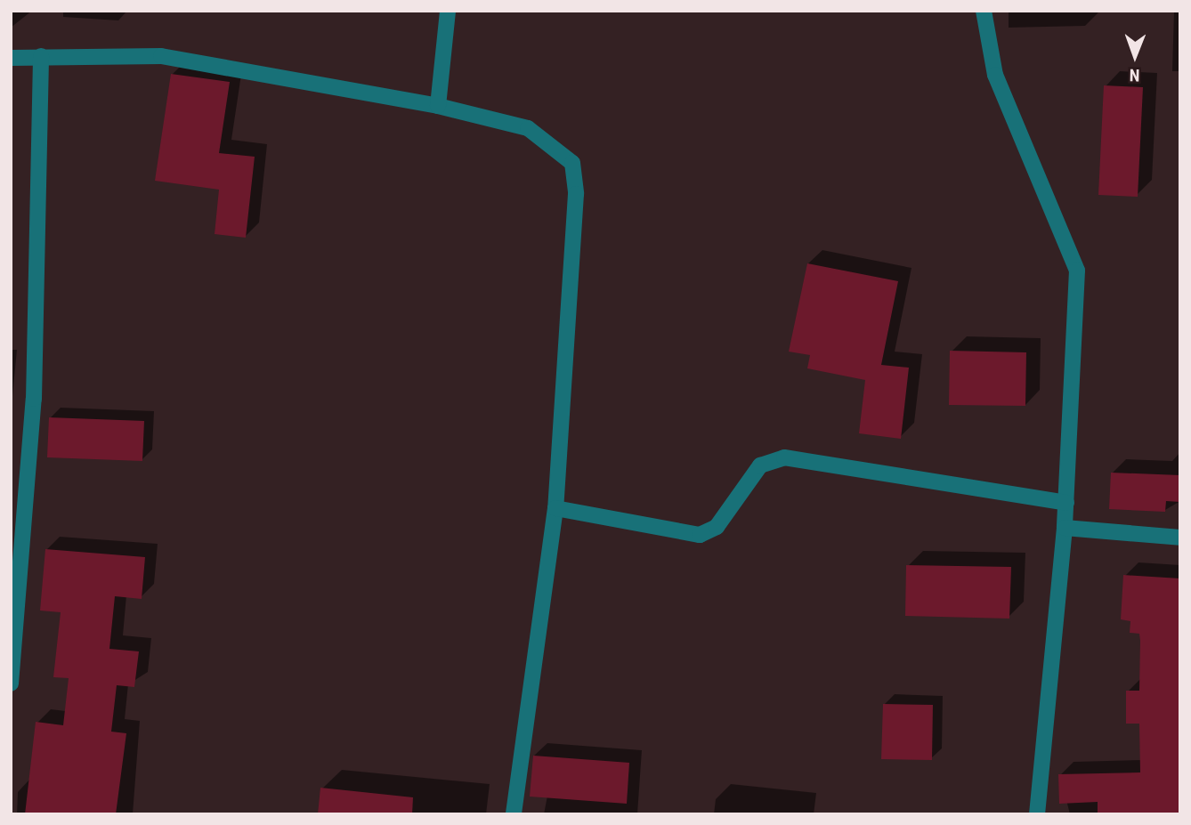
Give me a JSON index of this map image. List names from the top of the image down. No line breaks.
{"north":"bottom"}
